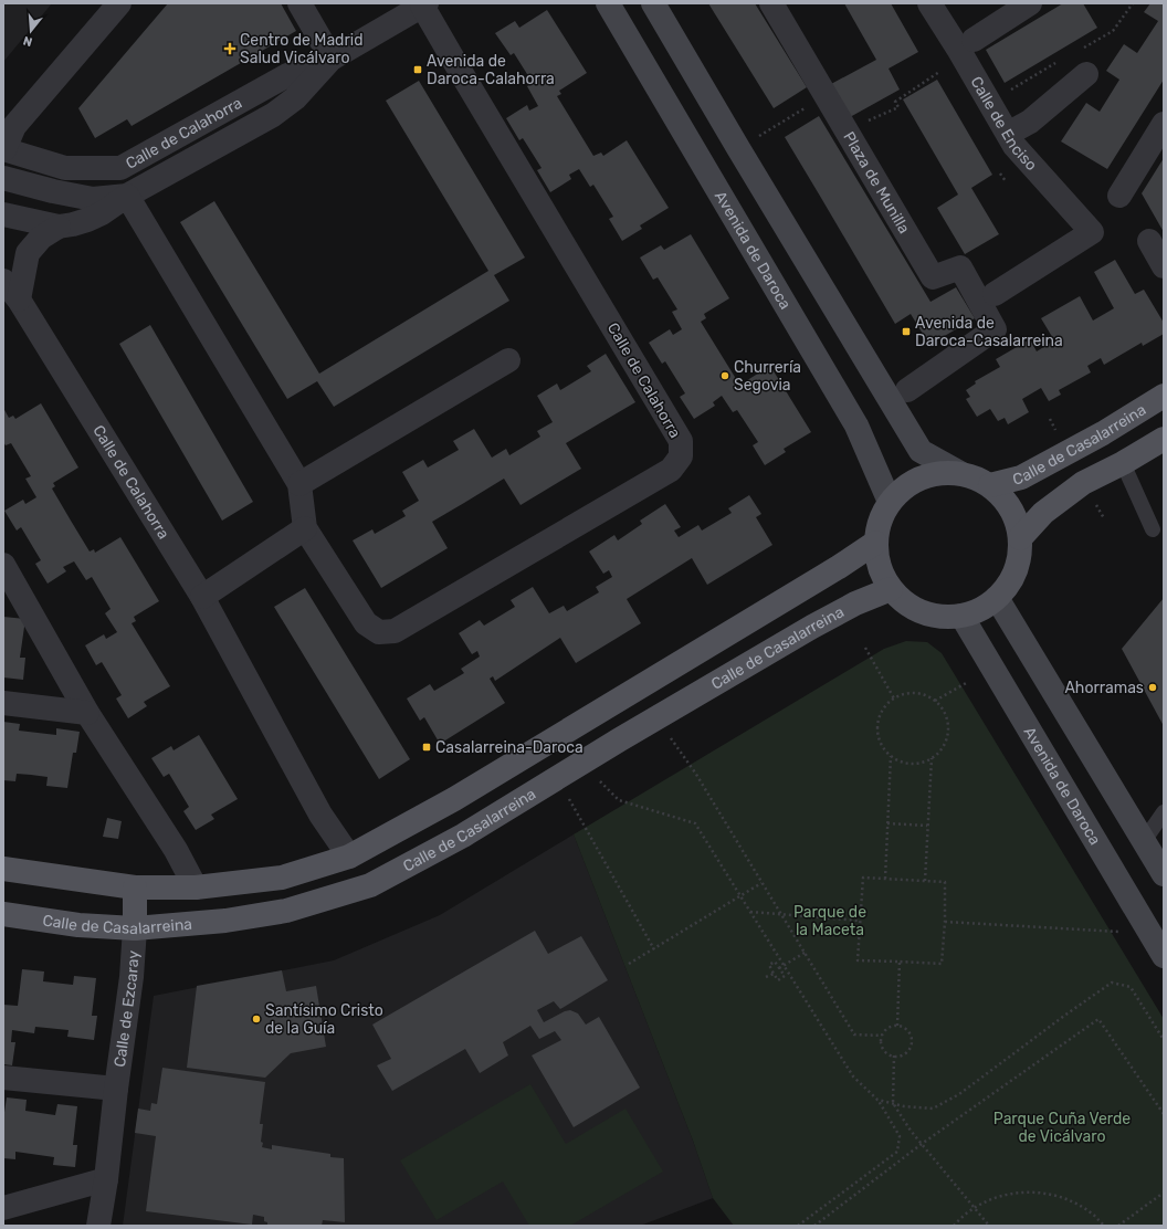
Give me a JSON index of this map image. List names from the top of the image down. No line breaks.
{"streets":{"main road":["Calle de Casalarreina"],"street":["Calle de Enciso","Calle de Calahorra","Plaza de Munilla","Avenida de Daroca","Calle de Ezcaray"]},"crossings":[["Avenida de Daroca","Calle de Casalarreina"],["Calle de Casalarreina","Calle de Ezcaray"]],"parks":["Parque de la Maceta","Parque Cuña Verde de Vicálvaro"],"places":{"health":["Centro de Madrid Salud Vicálvaro"],"transit":["Avenida de Daroca-Calahorra","Avenida de Daroca-Casalarreina","Casalarreina-Daroca"],"other":["Churrería Segovia","Ahorramas","Santísimo Cristo de la Guía"]},"north":"bottom"}
